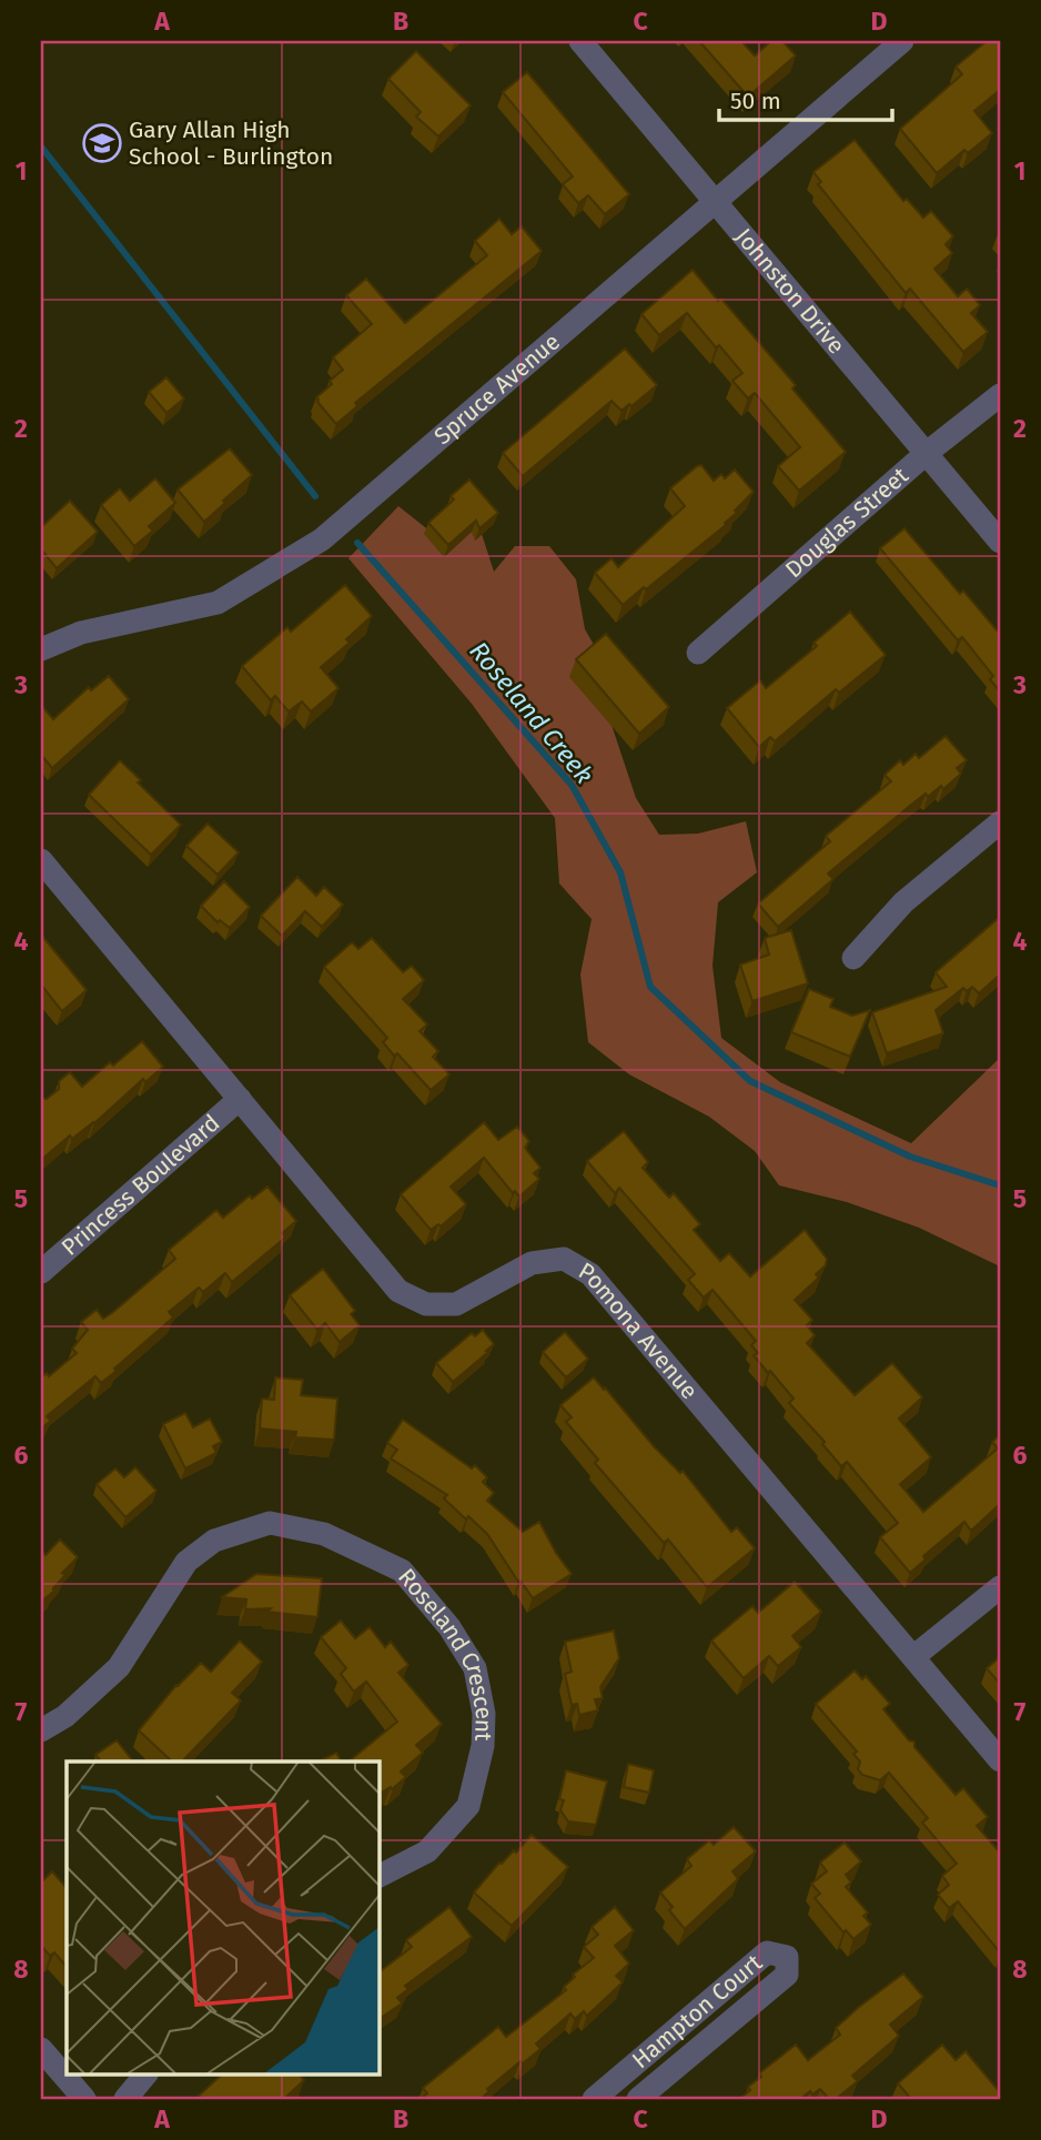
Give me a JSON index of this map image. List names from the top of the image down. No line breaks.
{"streets":{"street":["Johnston Drive","Spruce Avenue","Douglas Street","Princess Boulevard","Pomona Avenue","Roseland Crescent","Hampton Court"]},"crossings":[["Johnston Drive","Spruce Avenue"],["Johnston Drive","Douglas Street"],["Princess Boulevard","Pomona Avenue"]],"water":["Roseland Creek"],"places":{"school or university":["Gary Allan High School - Burlington"]},"scale_bar":"50 m","grid":{"columns":["A","B","C","D"],"rows":["1","2","3","4","5","6","7","8"]}}
